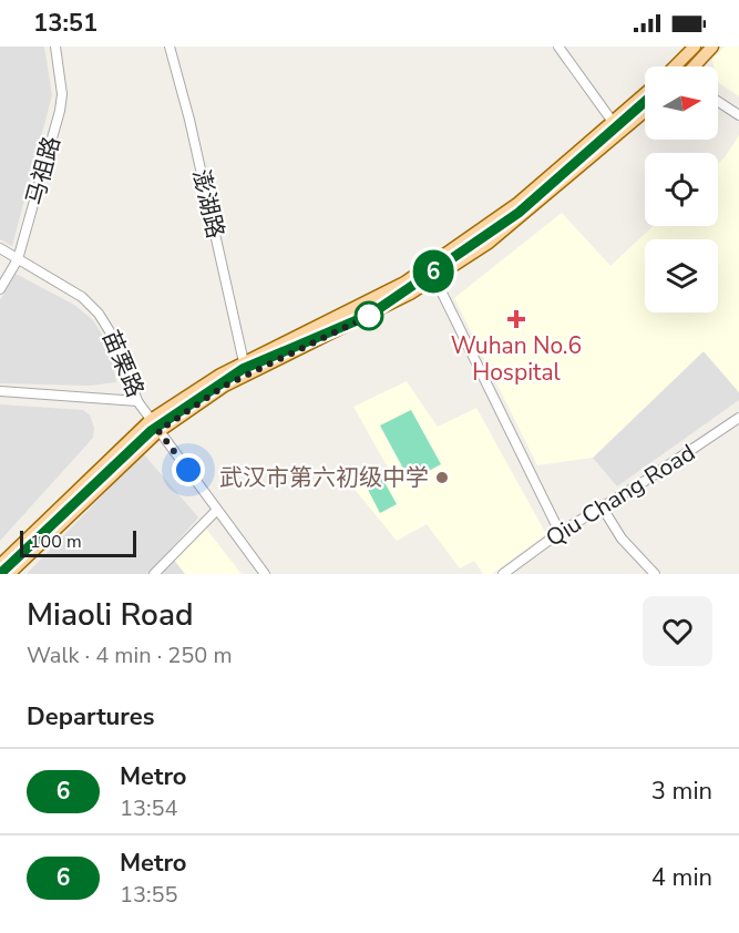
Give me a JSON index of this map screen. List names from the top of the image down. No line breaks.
{"streets":{"street":["马祖路","澎湖路","苗栗路","Qiu Chang Road"]},"crossings":[["马祖路","苗栗路"]],"places":{"health":["Wuhan No.6 Hospital"],"other":["武汉市第六初级中学"]},"lines":["metro line 6"],"scale_bar":"100 m","north":"right","page":{"status":"13:51","on_map":"6","scale":"100 m","heading":[["Miaoli Road","Walk · 4 min · 250 m"],"Departures"],"list":[{"mark":"6","name":"Metro","note":"13:54","value":"3 min"},{"mark":"6","name":"Metro","note":"13:55","value":"4 min"}]}}
